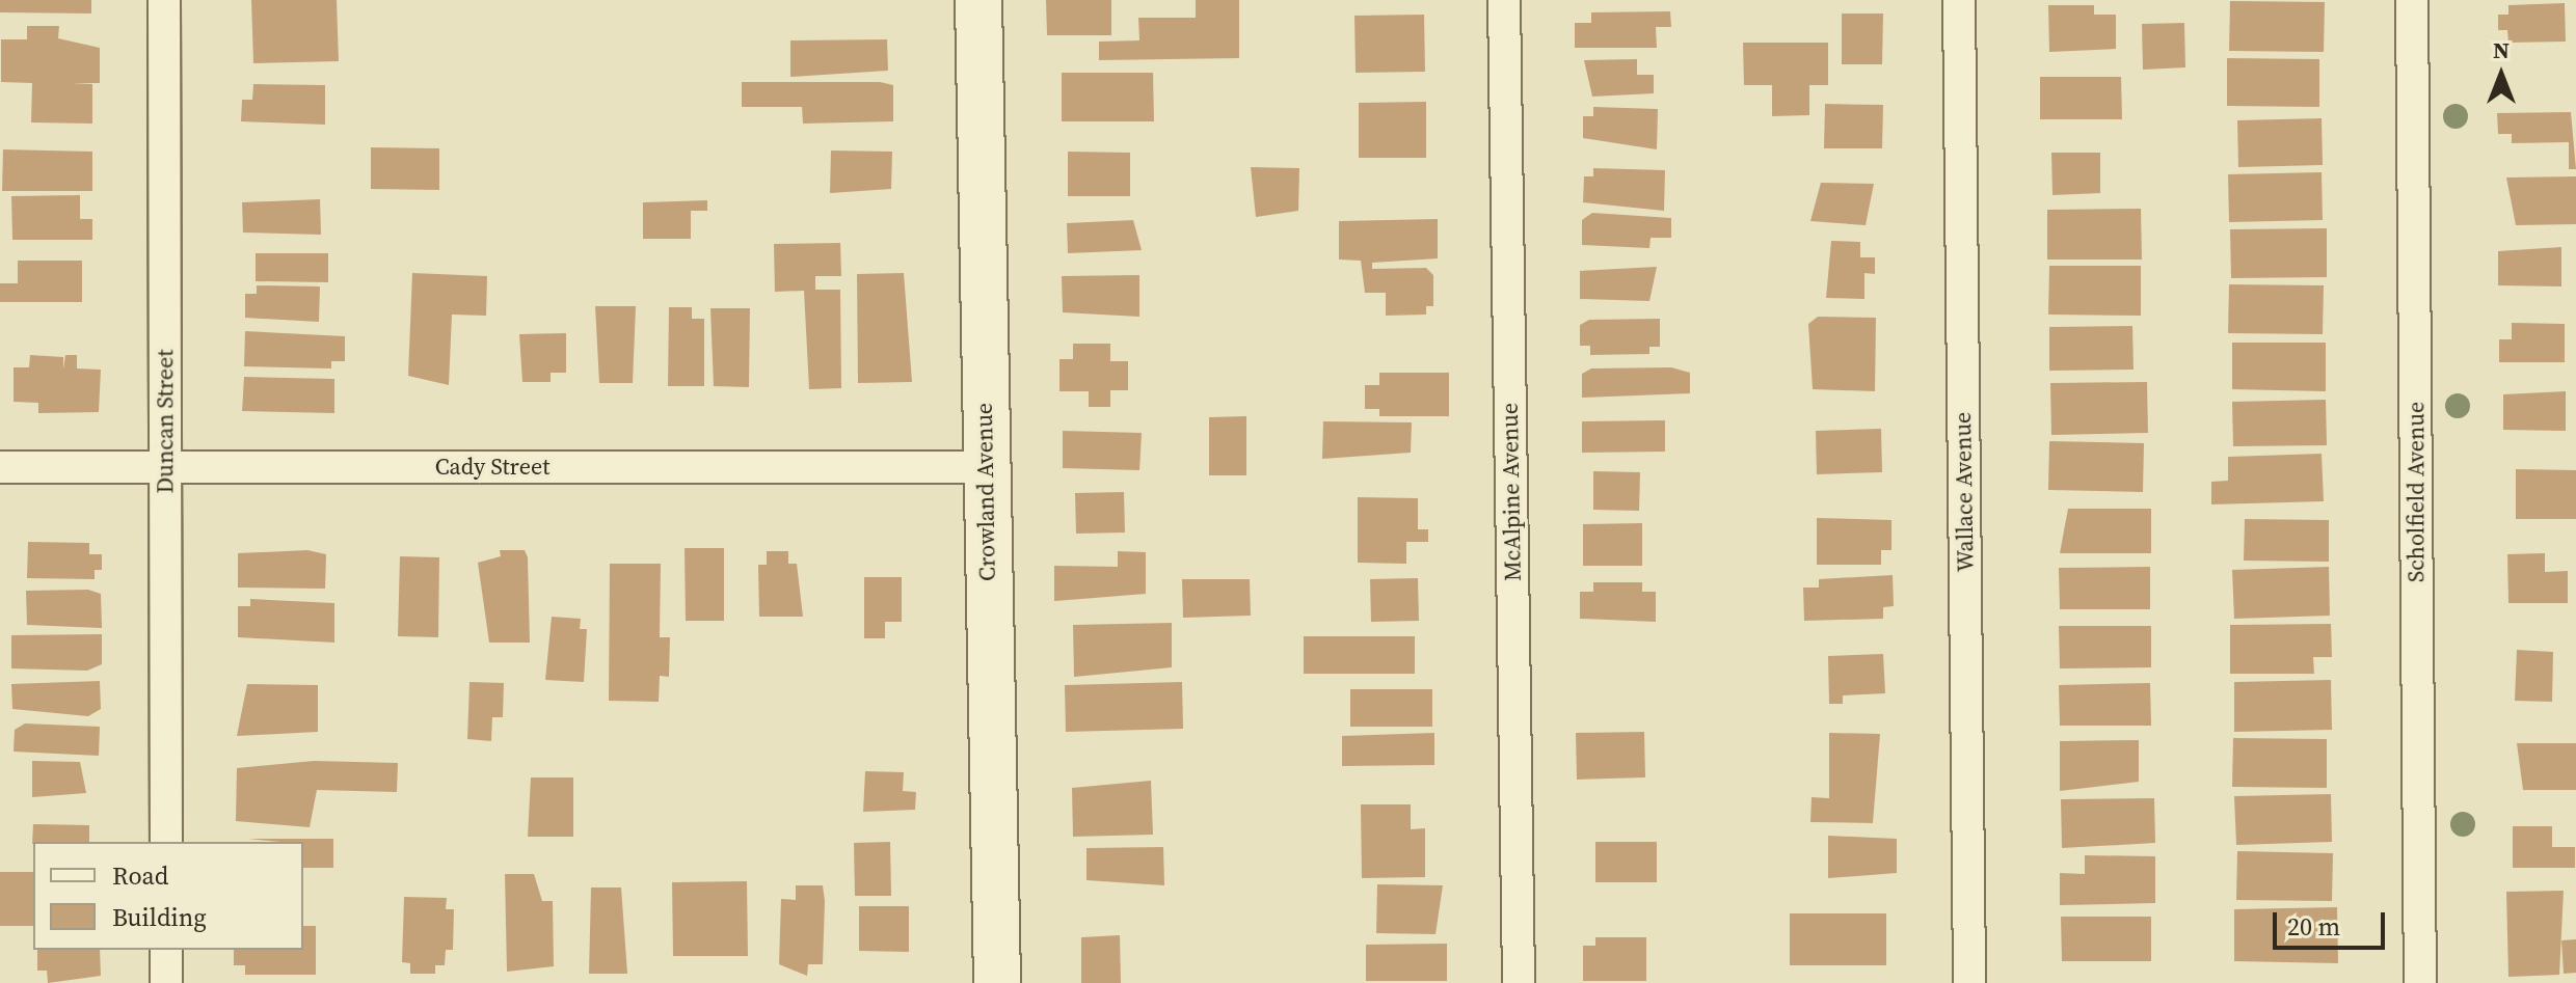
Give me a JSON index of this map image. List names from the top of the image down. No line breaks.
{"streets":{"main road":["Crowland Avenue"],"street":["Duncan Street","Cady Street","McAlpine Avenue","Wallace Avenue","Scholfield Avenue"]},"crossings":[["Duncan Street","Cady Street"],["Cady Street","Crowland Avenue"]],"legend":["Road","Building"],"scale_bar":"20 m","north":"top"}
